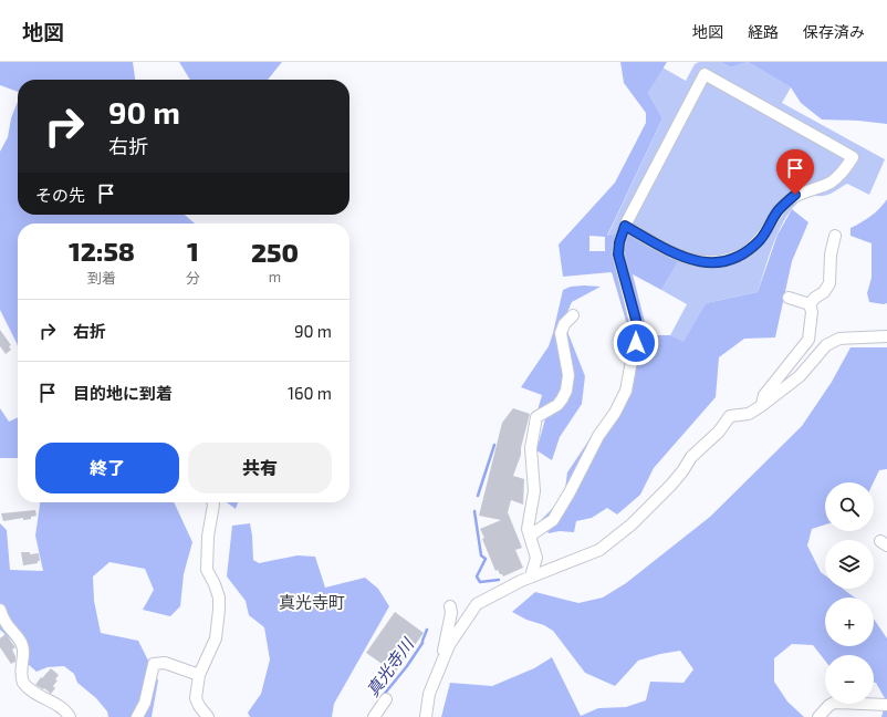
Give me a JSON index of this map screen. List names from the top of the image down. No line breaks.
{"districts":["真光寺町"],"water":["真光寺川"],"page":{"header":"地図","nav":["地図","経路","保存済み"],"turn":["90 m","右折"],"then":"その先","eta":["12:58","到着","1","分","250","m"],"list":[{"name":"右折","value":"90 m"},{"name":"目的地に到着","value":"160 m"}],"buttons":["終了","共有"],"map_buttons":["+","−"]}}
